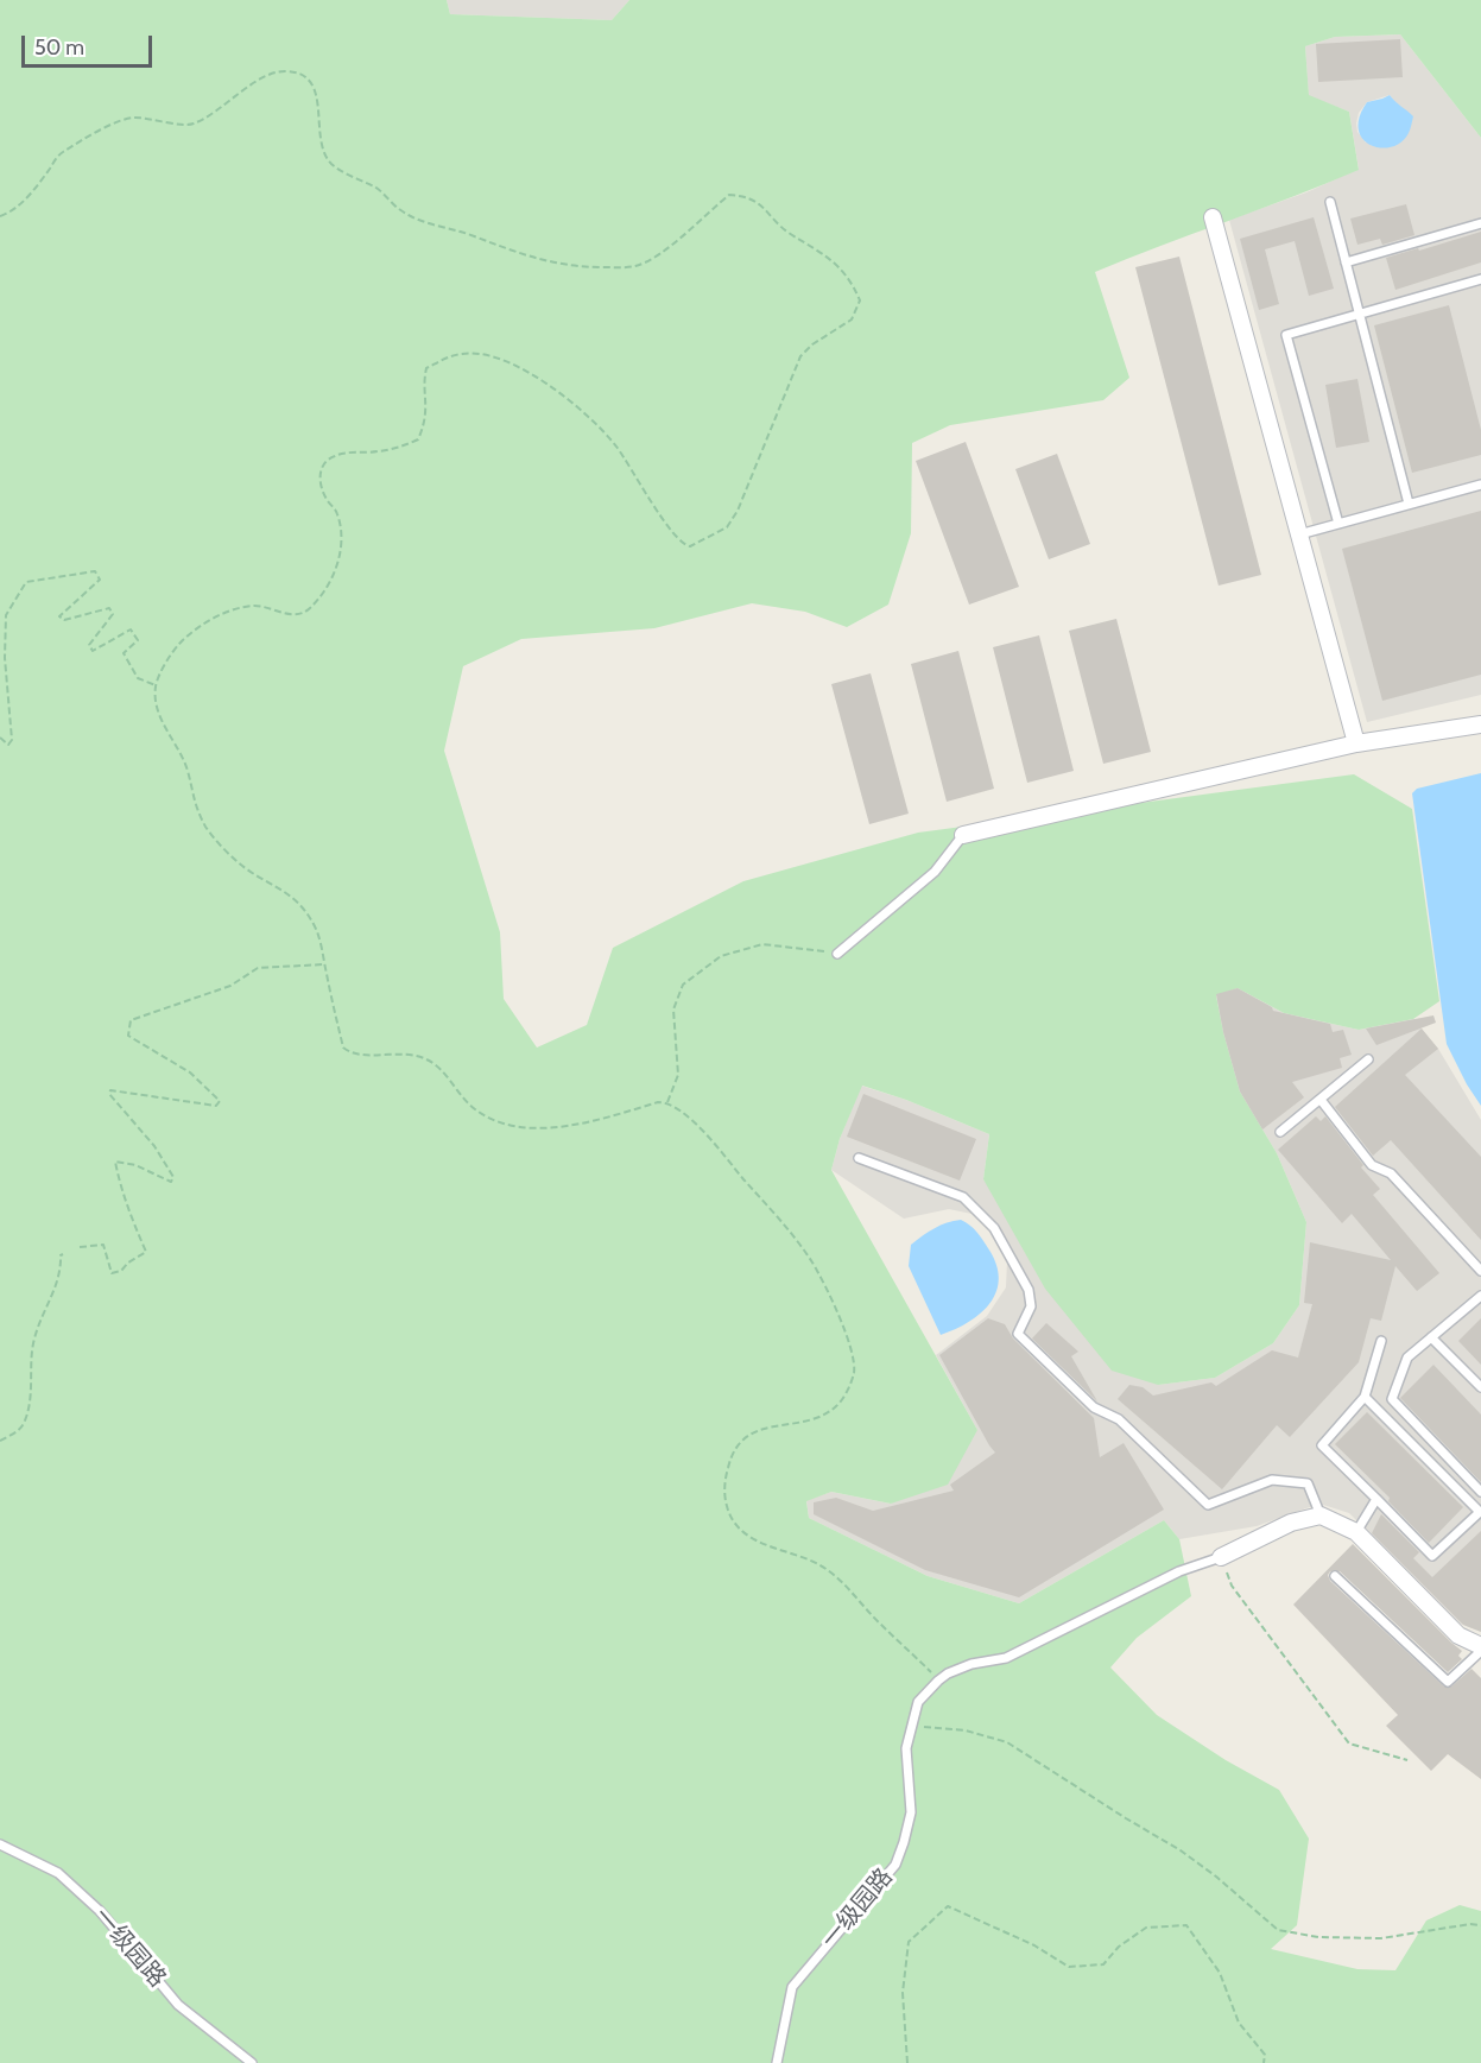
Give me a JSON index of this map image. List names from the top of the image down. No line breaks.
{"streets":{"lane":["一级园路"]},"scale_bar":"50 m"}
